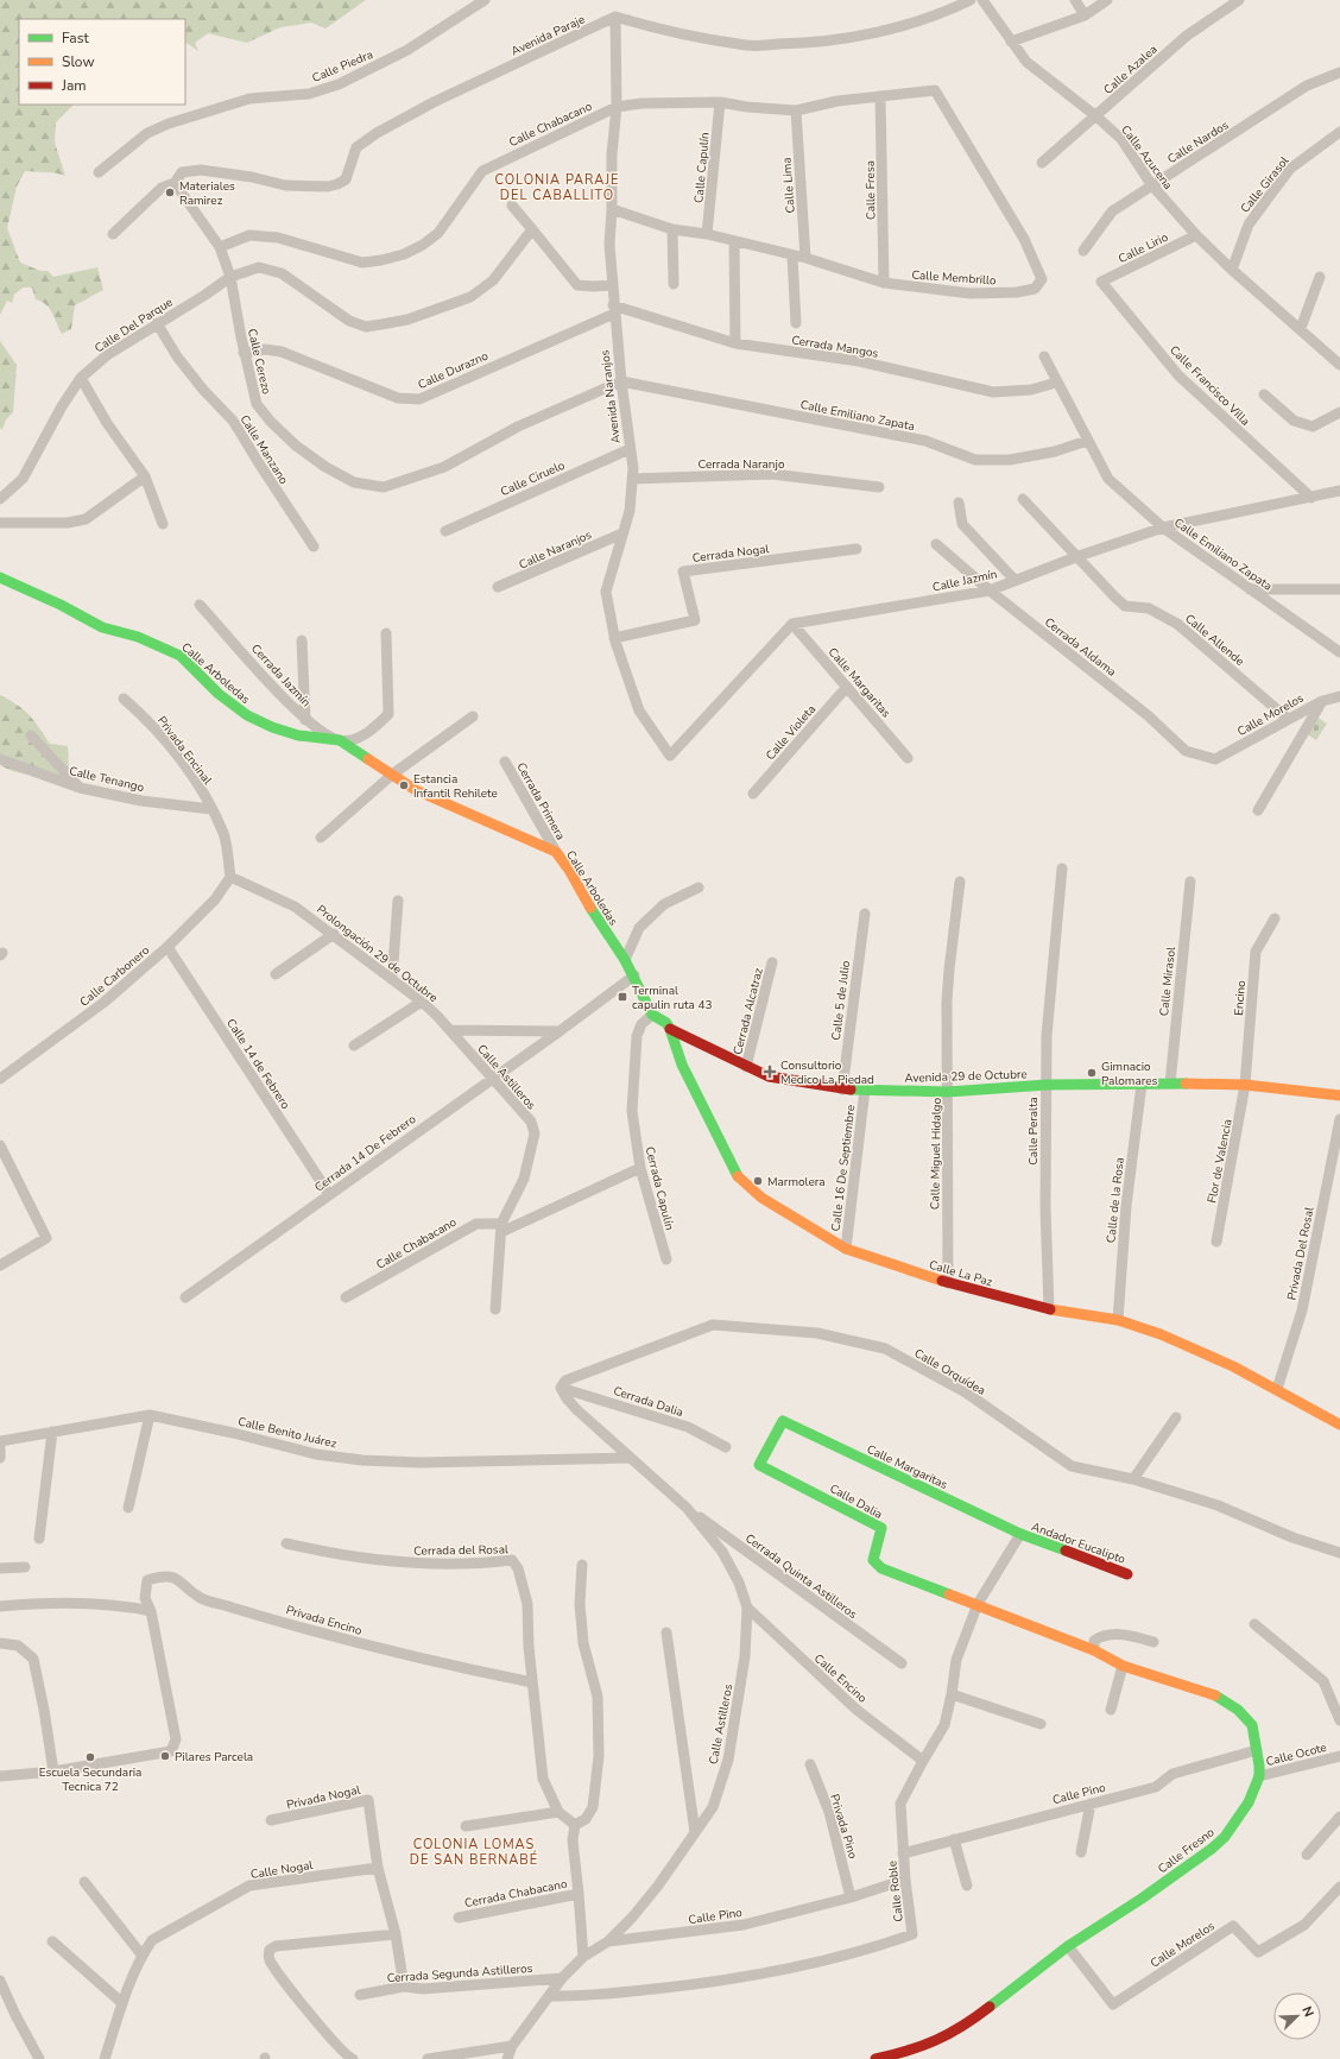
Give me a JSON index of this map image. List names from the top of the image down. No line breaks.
{"streets":{"street":["Avenida Paraje","Calle Piedra","Calle Azalea","Calle Chabacano","Calle Nardos","Calle Azucena","Calle Capulín","Calle Girasol","Calle Lima","Calle Fresa","Calle Lirio","Calle Membrillo","Calle Del Parque","Cerrada Mangos","Calle Cerezo","Calle Durazno","Calle Francisco Villa","Avenida Naranjos","Calle Emiliano Zapata","Calle Manzano","Cerrada Naranjo","Calle Ciruelo","Calle Naranjos","Cerrada Nogal","Calle Jazmín","Calle Allende","Cerrada Aldama","Calle Arboledas","Cerrada Jazmín","Calle Margaritas","Calle Morelos","Calle Violeta","Privada Encinal","Calle Tenango","Cerrada Primera","Prolongación 29 de Octubre","Calle Carbonero","Calle Mirasol","Encino","Calle 5 de Julio","Cerrada Alcatraz","Calle 14 de Febrero","Avenida 29 de Octubre","Calle Astilleros","Calle Peralta","Cerrada 14 De Febrero","Calle Miguel Hidalgo","Flor de Valencia","Calle 16 De Septiembre","Cerrada Capulín","Calle de la Rosa","Privada Del Rosal","Calle La Paz","Calle Orquídea","Cerrada Dalia","Calle Benito Juárez","Calle Dalia","Andador Eucalipto","Cerrada del Rosal","Cerrada Quinta Astilleros","Privada Encino","Calle Encino","Calle Ocote","Calle Pino","Privada Nogal","Privada Pino","Calle Fresno","Calle Nogal","Calle Roble","Cerrada Chabacano","Cerrada Segunda Astilleros"]},"crossings":[["Avenida Paraje","Calle Cerezo"],["Avenida Paraje","Avenida Naranjos"],["Calle Azalea","Calle Azucena"],["Calle Chabacano","Calle Capulín"],["Calle Chabacano","Calle Lima"],["Calle Chabacano","Calle Fresa"],["Calle Chabacano","Calle Membrillo"],["Calle Chabacano","Calle Cerezo"],["Calle Chabacano","Avenida Naranjos"],["Calle Chabacano","Calle Astilleros"],["Calle Nardos","Calle Azucena"],["Calle Azucena","Calle Girasol"],["Calle Azucena","Calle Lirio"],["Calle Capulín","Calle Membrillo"],["Calle Lima","Calle Membrillo"],["Calle Fresa","Calle Membrillo"],["Calle Lirio","Calle Francisco Villa"],["Calle Membrillo","Avenida Naranjos"],["Calle Del Parque","Calle Cerezo"],["Calle Del Parque","Calle Manzano"],["Cerrada Mangos","Calle Durazno"],["Cerrada Mangos","Avenida Naranjos"],["Cerrada Mangos","Calle Emiliano Zapata"],["Calle Cerezo","Calle Durazno"],["Calle Cerezo","Avenida Naranjos"],["Calle Cerezo","Calle Emiliano Zapata"],["Calle Durazno","Avenida Naranjos"],["Calle Francisco Villa","Calle Jazmín"],["Avenida Naranjos","Calle Emiliano Zapata"],["Avenida Naranjos","Cerrada Naranjo"],["Avenida Naranjos","Calle Ciruelo"],["Avenida Naranjos","Calle Naranjos"],["Avenida Naranjos","Cerrada Nogal"],["Avenida Naranjos","Calle Jazmín"],["Avenida Naranjos","Calle Margaritas"],["Calle Emiliano Zapata","Calle Jazmín"],["Calle Jazmín","Calle Allende"],["Calle Jazmín","Cerrada Aldama"],["Calle Jazmín","Calle Margaritas"],["Calle Allende","Calle Morelos"],["Cerrada Aldama","Calle Morelos"],["Calle Arboledas","Cerrada Jazmín"],["Calle Arboledas","Cerrada Primera"],["Calle Arboledas","Avenida 29 de Octubre"],["Calle Margaritas","Calle Violeta"],["Calle Margaritas","Calle Dalia"],["Calle Margaritas","Andador Eucalipto"],["Calle Margaritas","Calle Roble"],["Calle Morelos","Calle Fresno"],["Privada Encinal","Calle Tenango"],["Privada Encinal","Prolongación 29 de Octubre"],["Privada Encinal","Calle Carbonero"],["Prolongación 29 de Octubre","Calle Carbonero"],["Prolongación 29 de Octubre","Calle Astilleros"],["Calle Carbonero","Calle 14 de Febrero"],["Calle Mirasol","Avenida 29 de Octubre"],["Encino","Avenida 29 de Octubre"],["Encino","Flor de Valencia"],["Calle 5 de Julio","Avenida 29 de Octubre"],["Cerrada Alcatraz","Avenida 29 de Octubre"],["Calle 14 de Febrero","Cerrada 14 De Febrero"],["Avenida 29 de Octubre","Calle Peralta"],["Avenida 29 de Octubre","Calle Miguel Hidalgo"],["Avenida 29 de Octubre","Flor de Valencia"],["Avenida 29 de Octubre","Calle 16 De Septiembre"],["Avenida 29 de Octubre","Cerrada Capulín"],["Avenida 29 de Octubre","Calle de la Rosa"],["Avenida 29 de Octubre","Calle La Paz"],["Calle Astilleros","Cerrada 14 De Febrero"],["Calle Astilleros","Calle Orquídea"],["Calle Astilleros","Cerrada Dalia"],["Calle Astilleros","Calle Benito Juárez"],["Calle Astilleros","Cerrada Quinta Astilleros"],["Calle Astilleros","Calle Encino"],["Calle Astilleros","Calle Pino"],["Calle Astilleros","Calle Roble"],["Calle Astilleros","Cerrada Segunda Astilleros"],["Calle Peralta","Calle La Paz"],["Calle Miguel Hidalgo","Calle La Paz"],["Calle 16 De Septiembre","Calle La Paz"],["Calle de la Rosa","Calle La Paz"],["Privada Del Rosal","Calle La Paz"],["Calle Orquídea","Cerrada Dalia"],["Calle Dalia","Calle Fresno"],["Calle Dalia","Calle Roble"],["Andador Eucalipto","Calle Roble"],["Cerrada del Rosal","Privada Encino"],["Calle Encino","Calle Roble"],["Calle Ocote","Calle Fresno"],["Calle Pino","Privada Pino"],["Calle Pino","Calle Fresno"],["Calle Pino","Calle Roble"],["Privada Nogal","Calle Nogal"],["Calle Fresno","Calle Roble"]],"districts":["COLONIA PARAJE DEL CABALLITO","COLONIA LOMAS DE SAN BERNABÉ"],"places":{"other":["Materiales Ramirez","Estancia Infantil Rehilete","Gimnacio Palomares","Marmolera","Pilares Parcela","Escuela Secundaria Tecnica 72"],"transit":["Terminal capulin ruta 43"],"health":["Consultorio Medico La Piedad"]},"legend":["Fast","Slow","Jam"],"north":"top right"}
